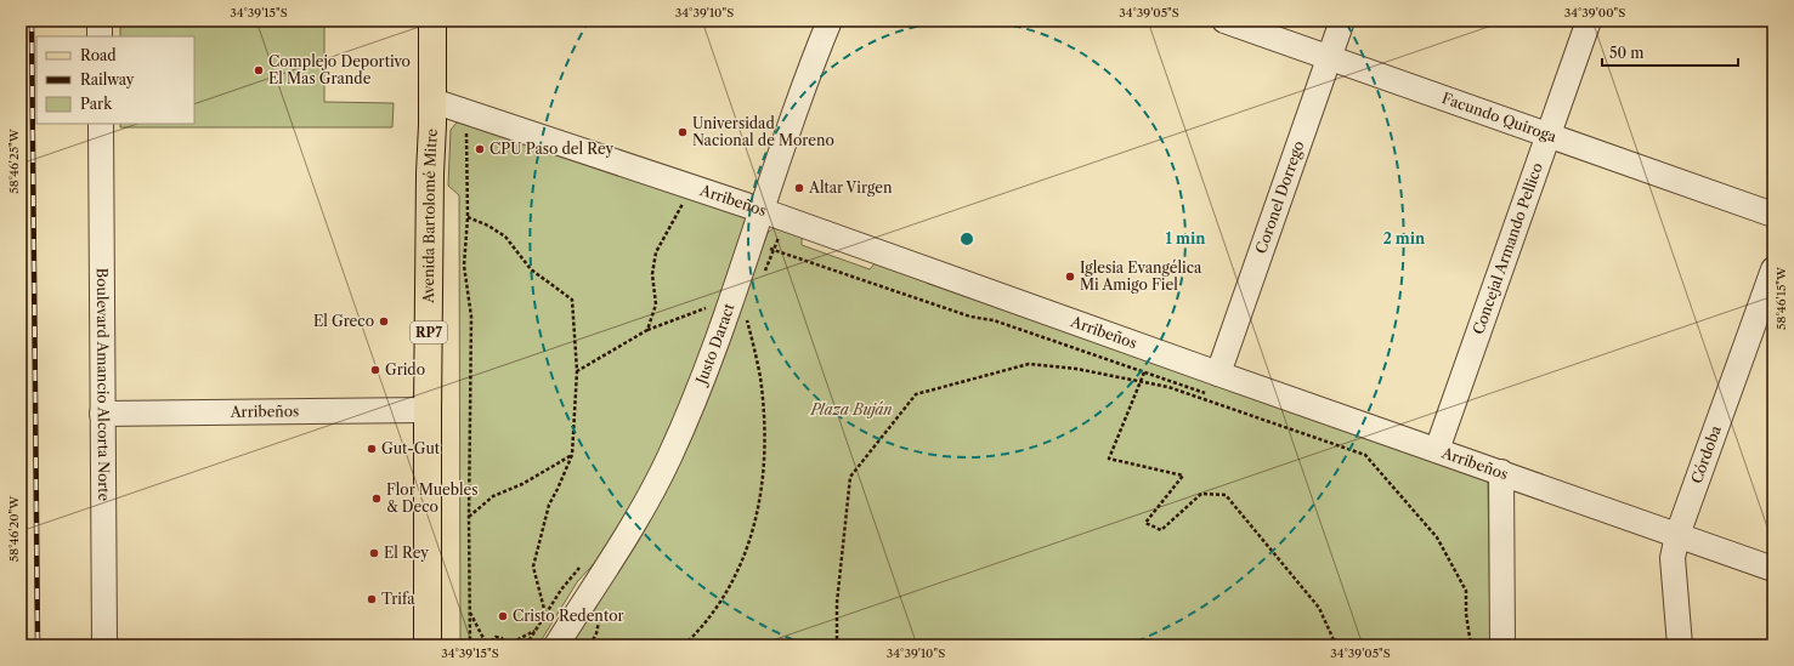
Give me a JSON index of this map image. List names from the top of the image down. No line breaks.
{"streets":{"main road":["Avenida Bartolomé Mitre","RP7"],"street":["Facundo Quiroga","Coronel Dorrego","Arribeños","Concejal Armando Pellico","Justo Daract","Boulevard Amancio Alcorta Norte","Córdoba"]},"crossings":[["Facundo Quiroga","Coronel Dorrego"],["Facundo Quiroga","Concejal Armando Pellico"],["Coronel Dorrego","Arribeños"],["Arribeños","Avenida Bartolomé Mitre"],["Arribeños","Concejal Armando Pellico"],["Arribeños","Justo Daract"],["Arribeños","Boulevard Amancio Alcorta Norte"],["Arribeños","Córdoba"]],"parks":["Plaza Buján"],"places":["Complejo Deportivo El Mas Grande","Universidad Nacional de Moreno","CPU Paso del Rey","Altar Virgen","Iglesia Evangélica Mi Amigo Fiel","El Greco","Grido","Gut-Gut","Flor Muebles & Deco","El Rey","Trifa","Cristo Redentor"],"legend":["Road","Railway","Park"],"scale_bar":"50 m","coordinates":["34°39'15\"S","34°39'10\"S","34°39'05\"S","34°39'00\"S","58°46'25\"W","58°46'15\"W","58°46'20\"W"],"rings":["1 min","2 min"]}
